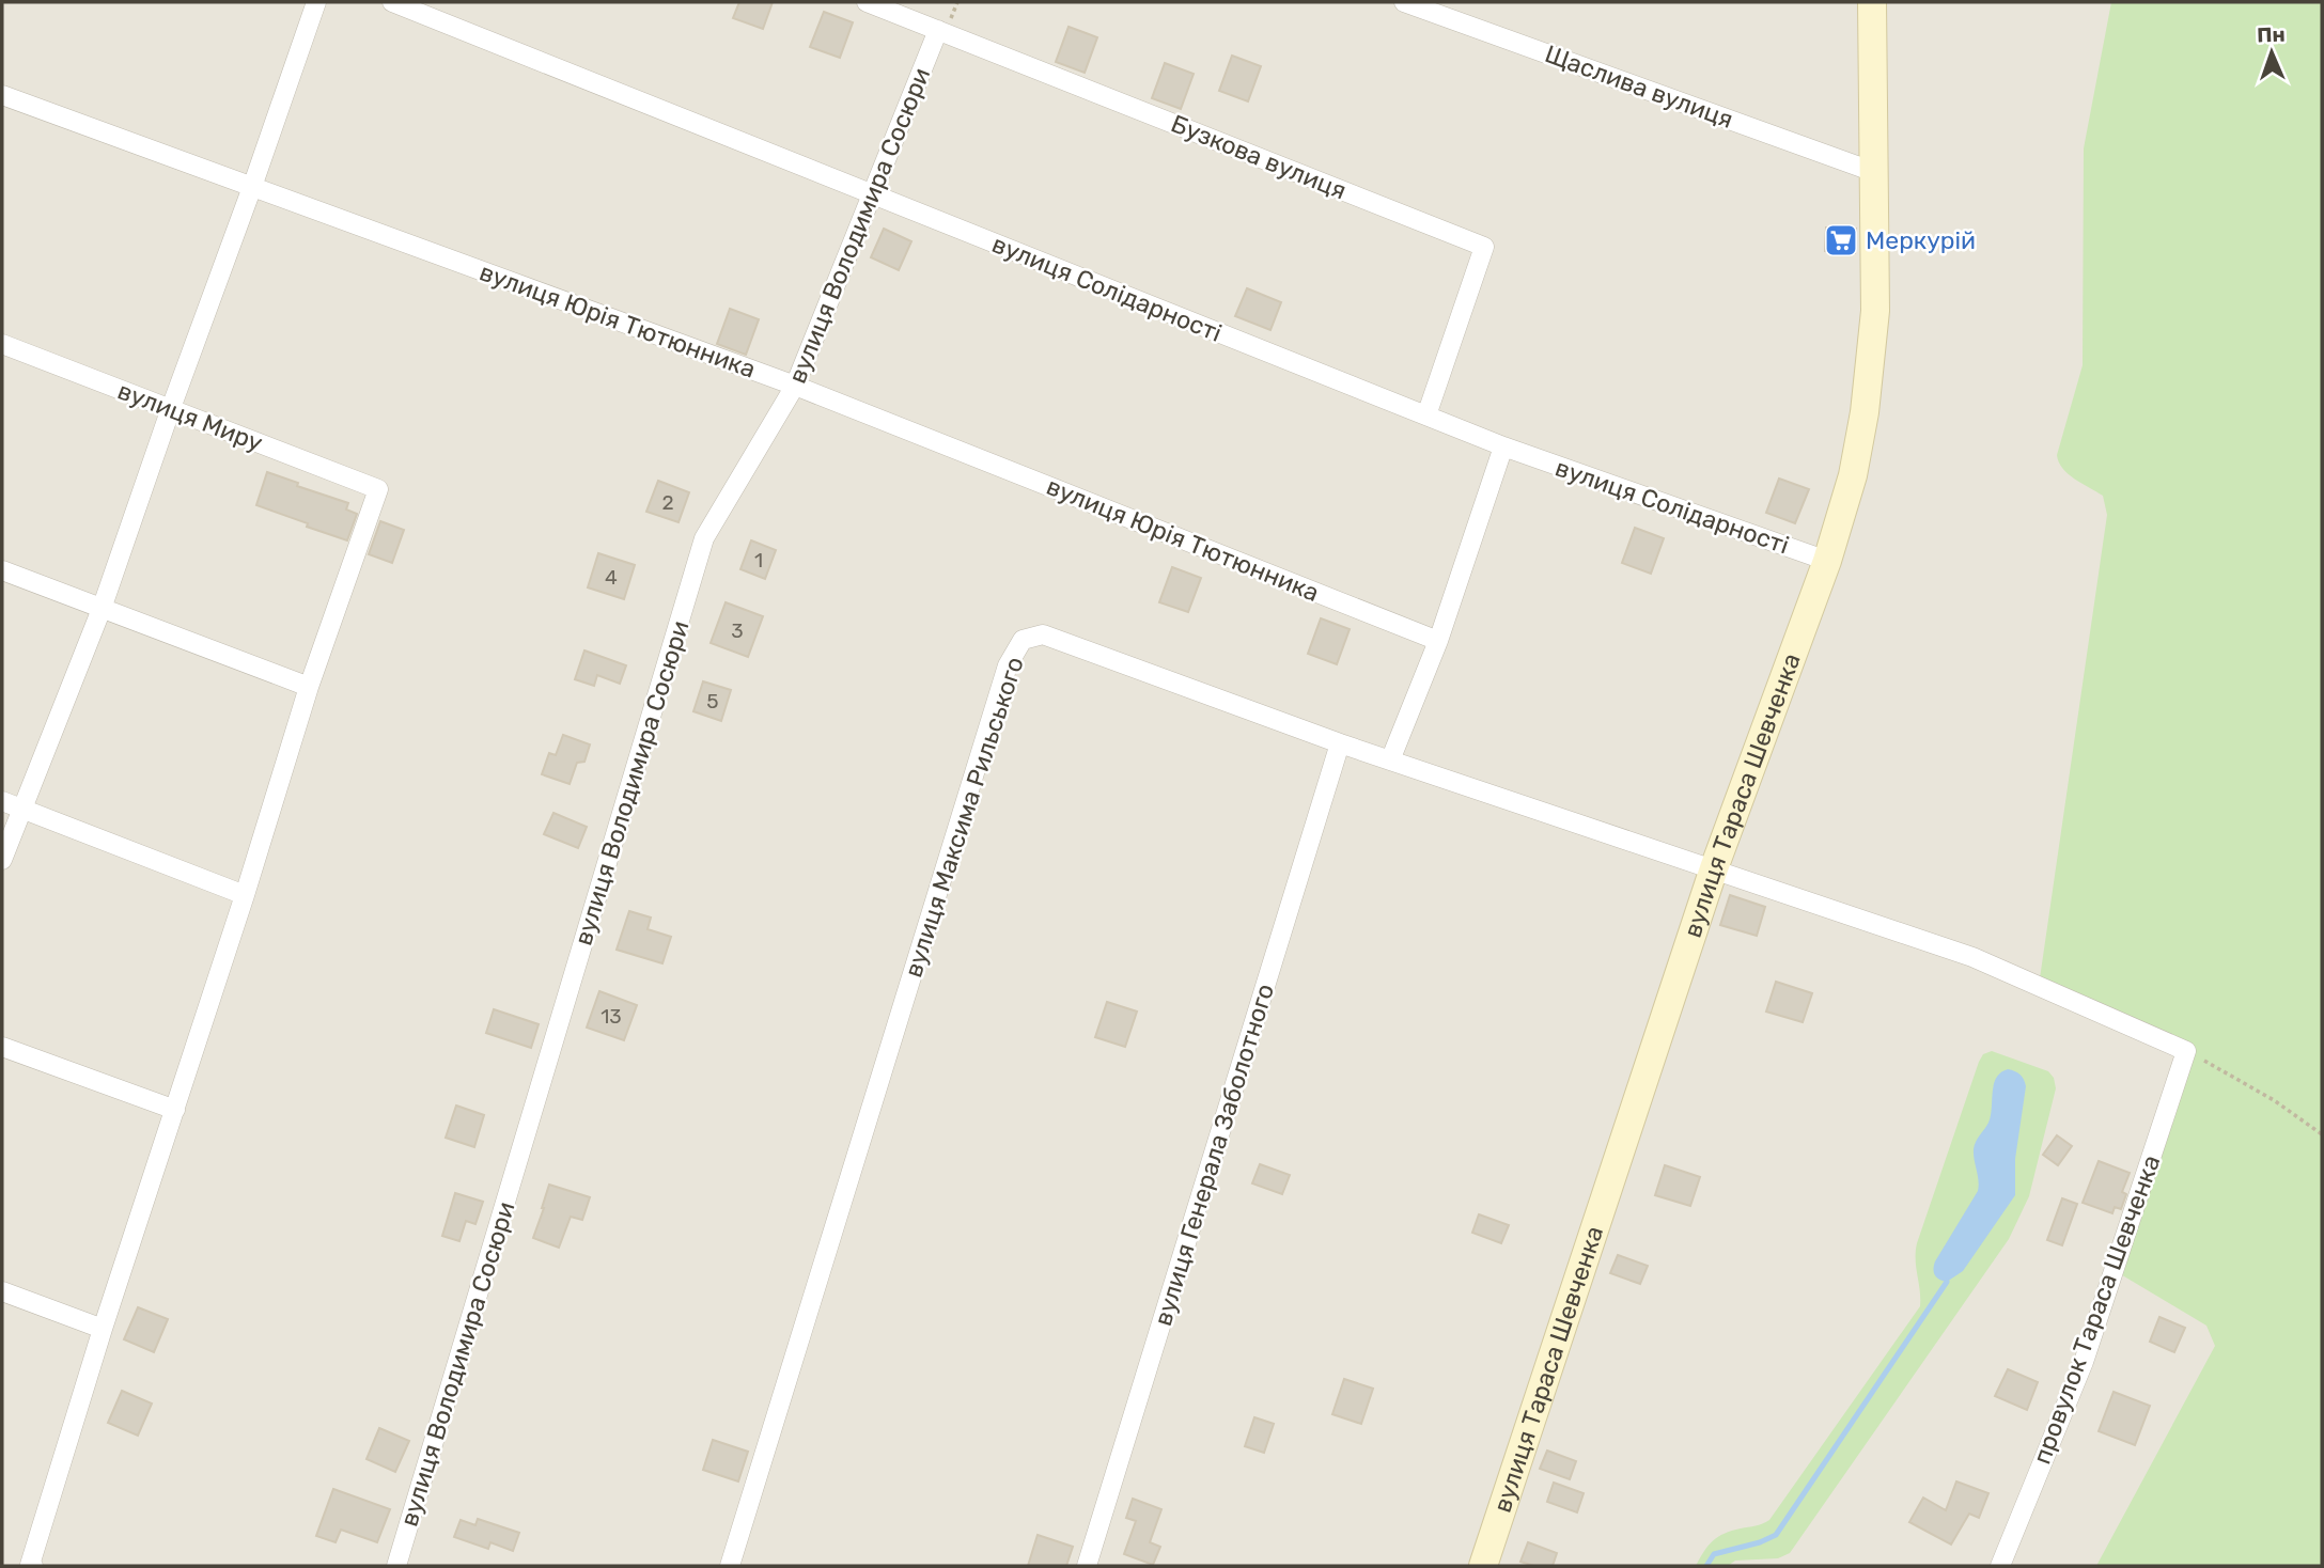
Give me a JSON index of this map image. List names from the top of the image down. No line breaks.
{"streets":{"street":["Щаслива вулиця","Бузкова вулиця","вулиця Володимира Сосюри","вулиця Солідарності","вулиця Юрія Тютюнника","вулиця Миру","вулиця Тараса Шевченка","вулиця Максима Рильського","вулиця Генерала Заболотного","провулок Тараса Шевченка"]},"crossings":[["Щаслива вулиця","вулиця Тараса Шевченка"],["Бузкова вулиця","вулиця Володимира Сосюри"],["Бузкова вулиця","вулиця Солідарності"],["вулиця Володимира Сосюри","вулиця Солідарності"],["вулиця Володимира Сосюри","вулиця Юрія Тютюнника"],["вулиця Солідарності","вулиця Тараса Шевченка"],["вулиця Тараса Шевченка","вулиця Максима Рильського"],["вулиця Максима Рильського","вулиця Генерала Заболотного"],["вулиця Максима Рильського","провулок Тараса Шевченка"]],"places":{"supermarket":["Меркурій"]},"house_numbers":["2","1","4","3","5","13"],"north":"top"}
